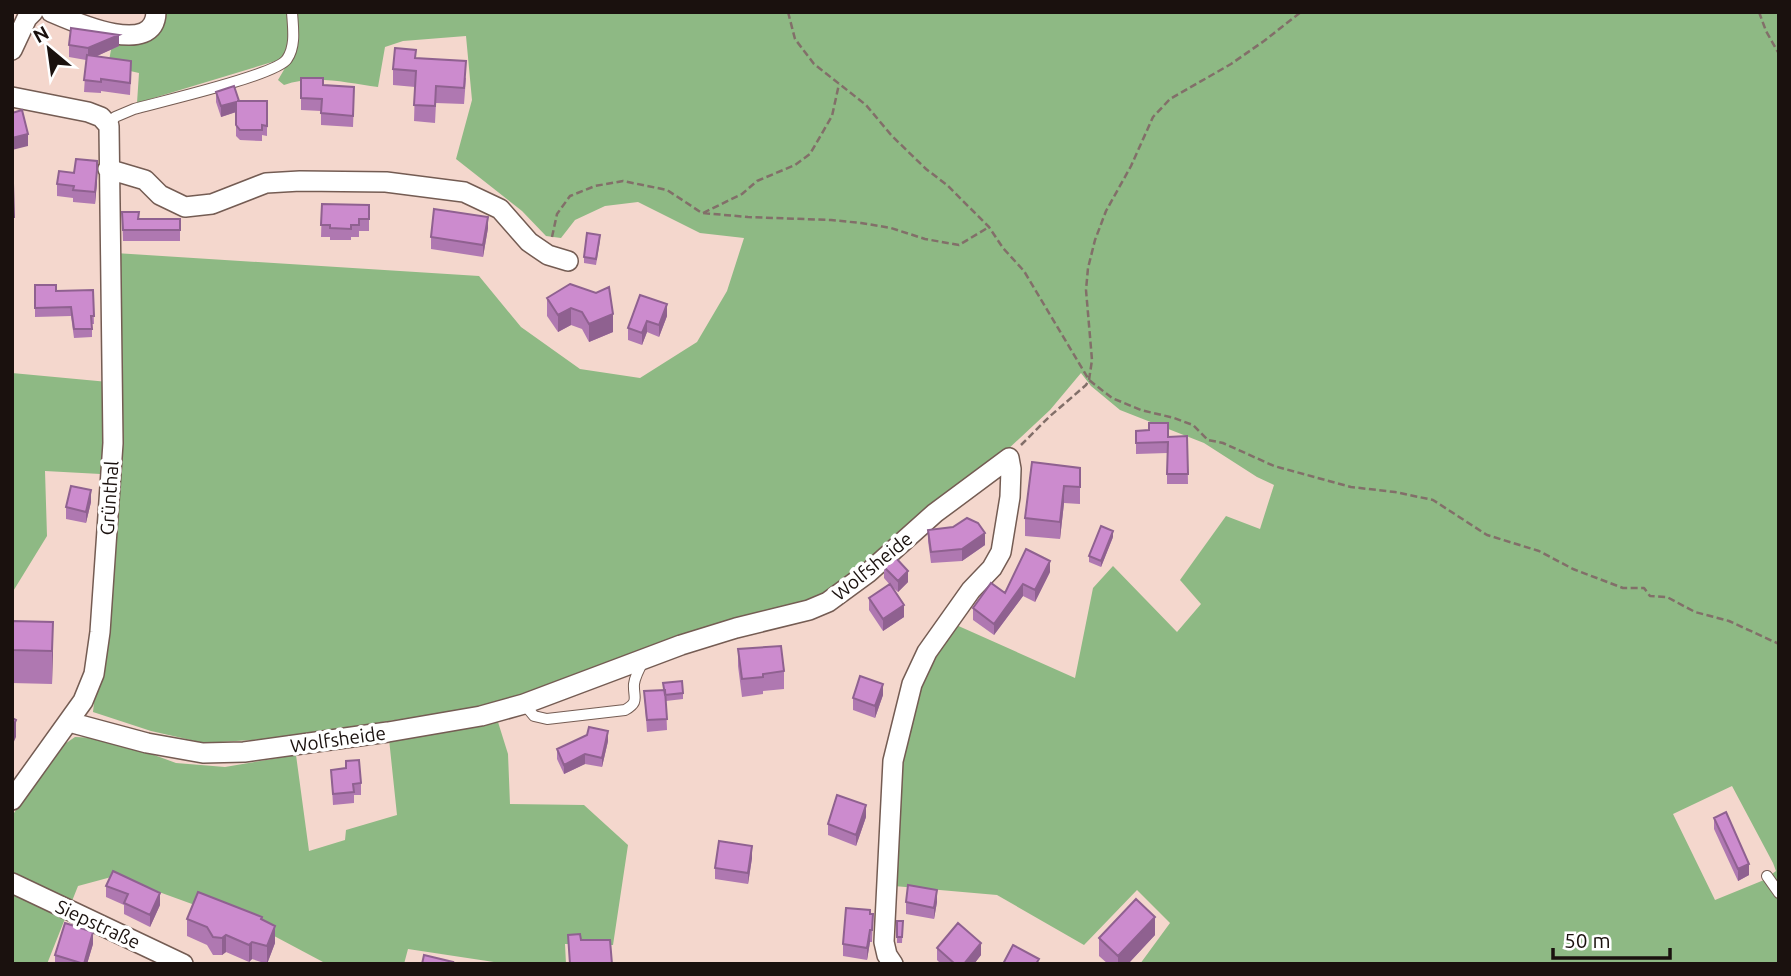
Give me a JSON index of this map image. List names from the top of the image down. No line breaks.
{"streets":{"street":["Grünthal","Wolfsheide","Siepstraße"]},"crossings":[["Grünthal","Wolfsheide"]],"scale_bar":"50 m","north":"top left"}
